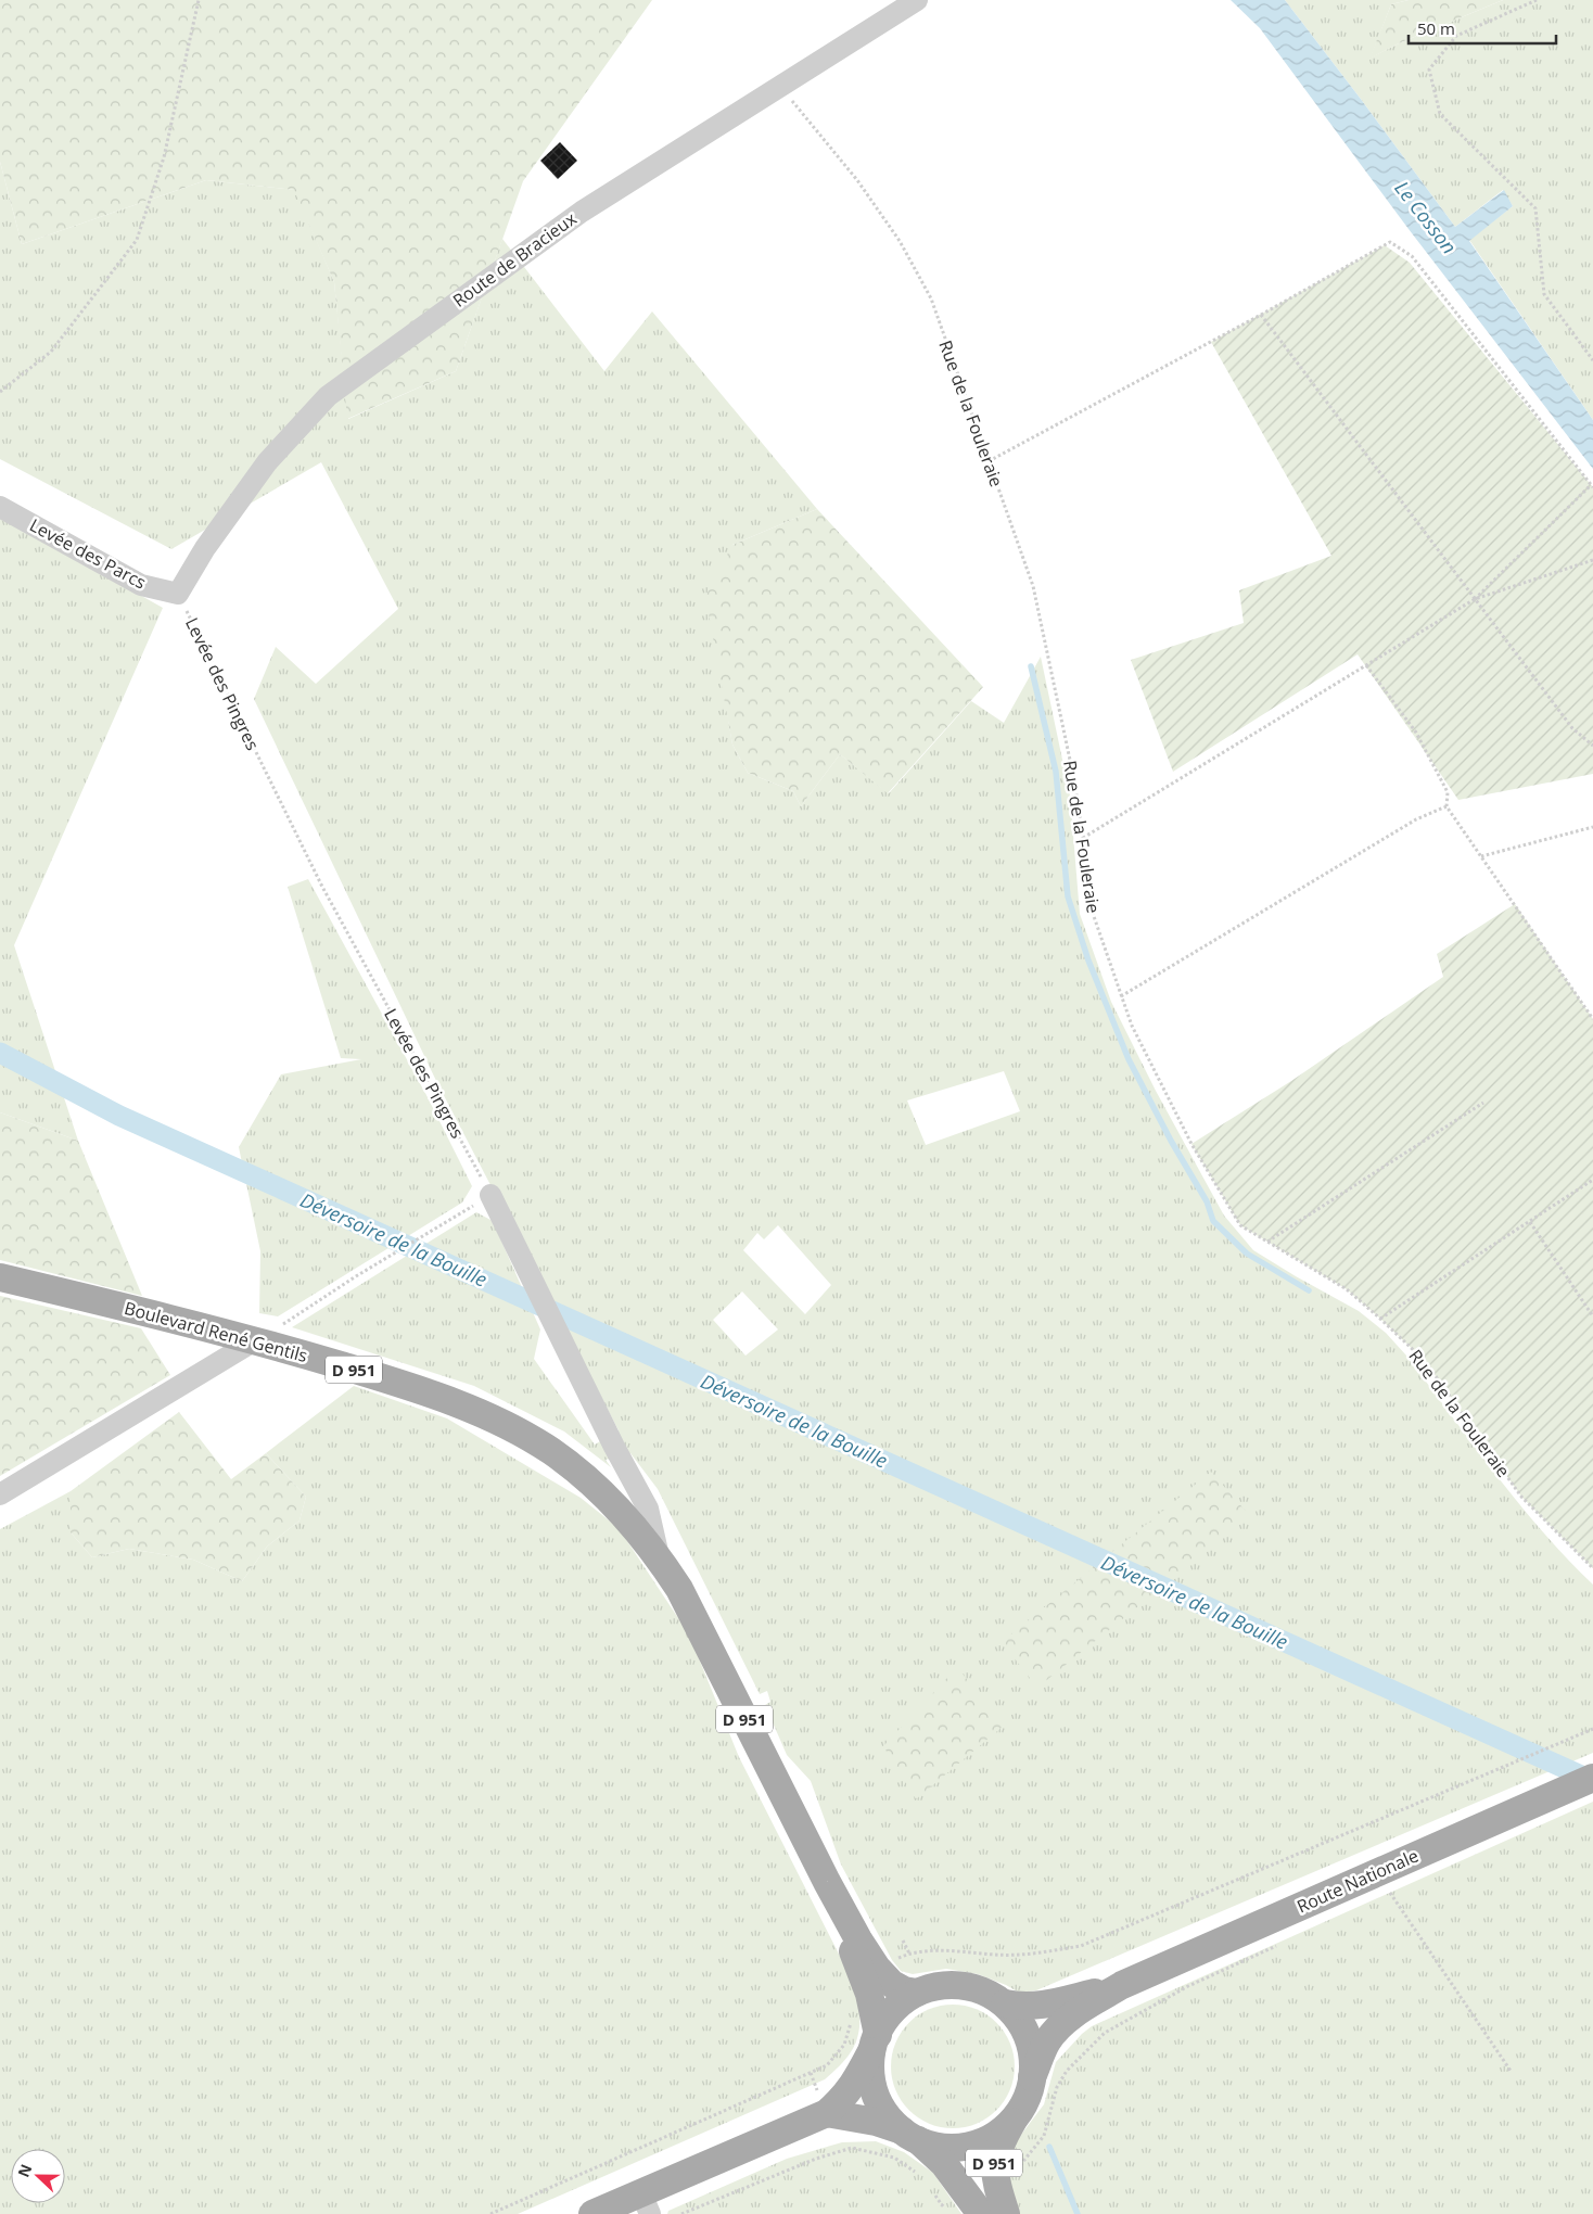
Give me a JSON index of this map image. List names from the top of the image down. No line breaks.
{"streets":{"main road":["Boulevard René Gentils","D 951","Route Nationale"],"street":["Route de Bracieux","Levée des Parcs"],"path":["Rue de la Fouleraie","Levée des Pingres"]},"crossings":[["Route de Bracieux","Rue de la Fouleraie"],["Route de Bracieux","Levée des Parcs"],["Route de Bracieux","Levée des Pingres"],["Levée des Parcs","Levée des Pingres"],["Boulevard René Gentils","D 951"],["Boulevard René Gentils","Route Nationale"],["D 951","Route Nationale"]],"water":["Le Cosson","Déversoire de la Bouille"],"scale_bar":"50 m","north":"left"}
